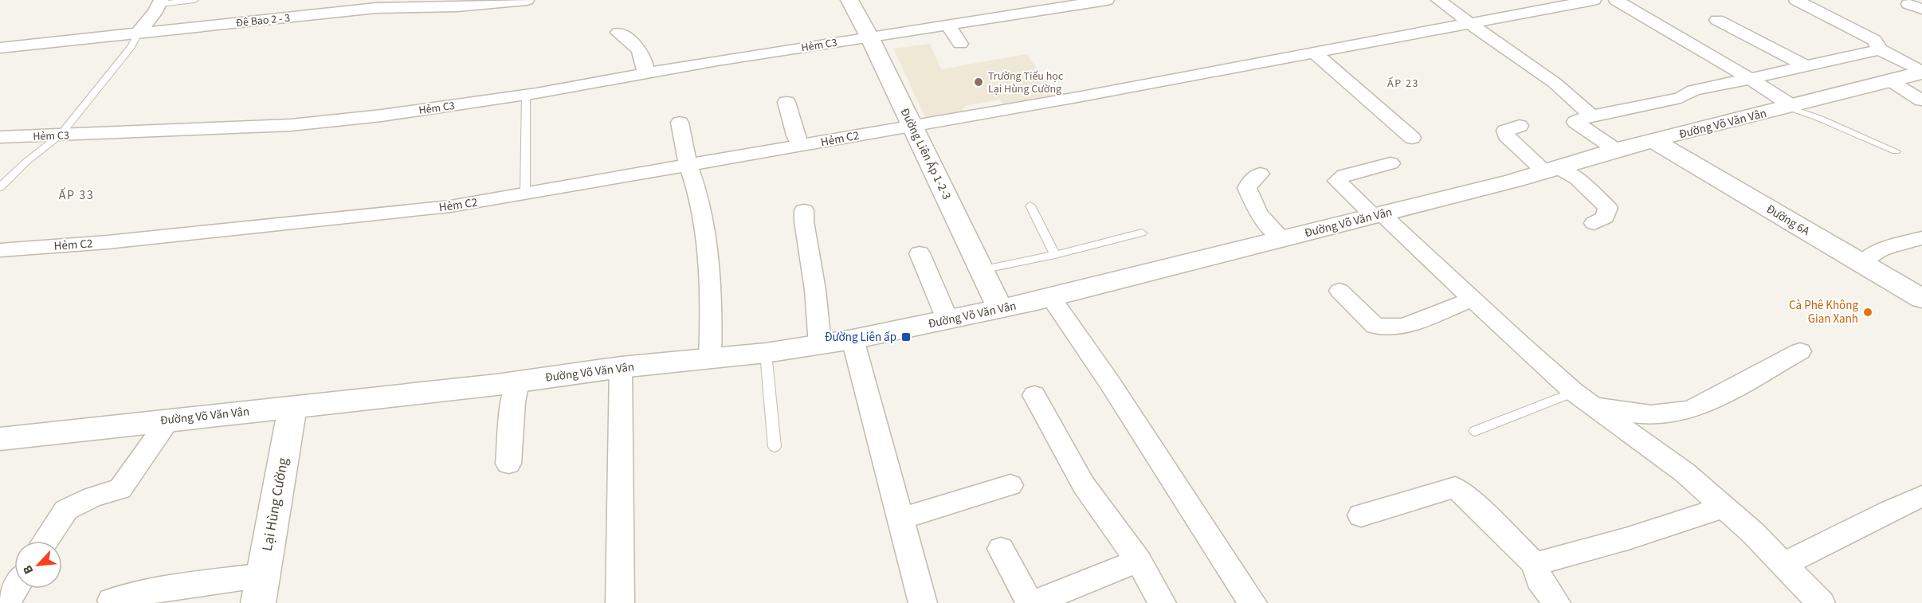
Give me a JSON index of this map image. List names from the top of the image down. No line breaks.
{"streets":{"street":["Đê Bao 2 - 3","Hẻm C3","Đường Võ Văn Vân","Hẻm C2","Đường Liên Ấp 1-2-3","Đường 6A","Lại Hùng Cường"]},"crossings":[["Hẻm C3","Đường Liên Ấp 1-2-3"],["Đường Võ Văn Vân","Đường Liên Ấp 1-2-3"],["Đường Võ Văn Vân","Đường 6A"],["Đường Võ Văn Vân","Lại Hùng Cường"],["Hẻm C2","Đường Liên Ấp 1-2-3"]],"districts":["ẤP 23","ẤP 33"],"places":{"other":["Trường Tiểu học Lại Hùng Cường","Cà Phê Không Gian Xanh"],"transit":["Đường Liên ấp"]},"north":"bottom left"}
